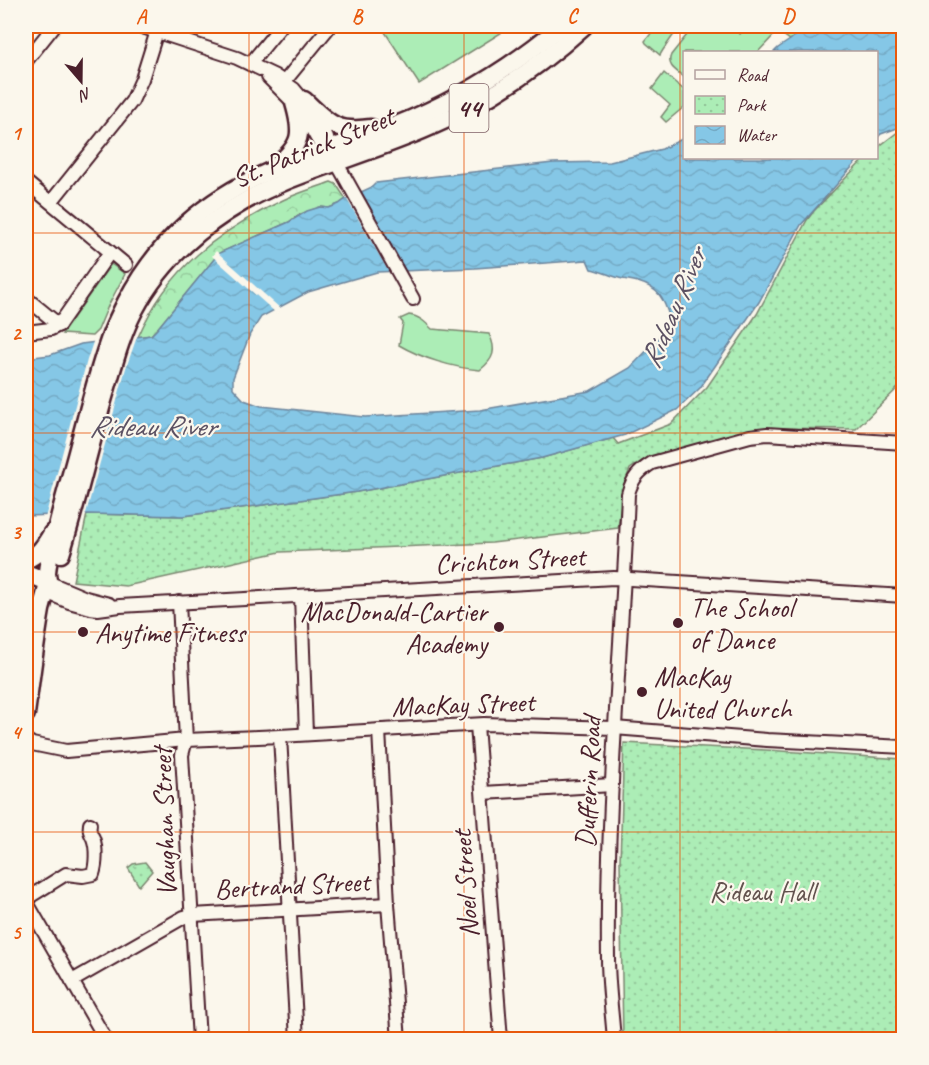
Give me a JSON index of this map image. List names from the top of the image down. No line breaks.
{"streets":{"main road":["44","St. Patrick Street"],"street":["Crichton Street","MacKay Street","Dufferin Road","Vaughan Street","Noel Street","Bertrand Street"]},"crossings":[["44","St. Patrick Street"],["44","Crichton Street"],["St. Patrick Street","Crichton Street"],["Crichton Street","Dufferin Road"],["Crichton Street","Vaughan Street"],["MacKay Street","Dufferin Road"],["MacKay Street","Vaughan Street"],["MacKay Street","Noel Street"],["Vaughan Street","Bertrand Street"]],"water":["Rideau River"],"parks":["Rideau Hall"],"places":["The School of Dance","MacDonald-Cartier Academy","Anytime Fitness","MacKay United Church"],"legend":["Road","Park","Water"],"north":"bottom","grid":{"columns":["A","B","C","D"],"rows":["1","2","3","4","5"]}}
